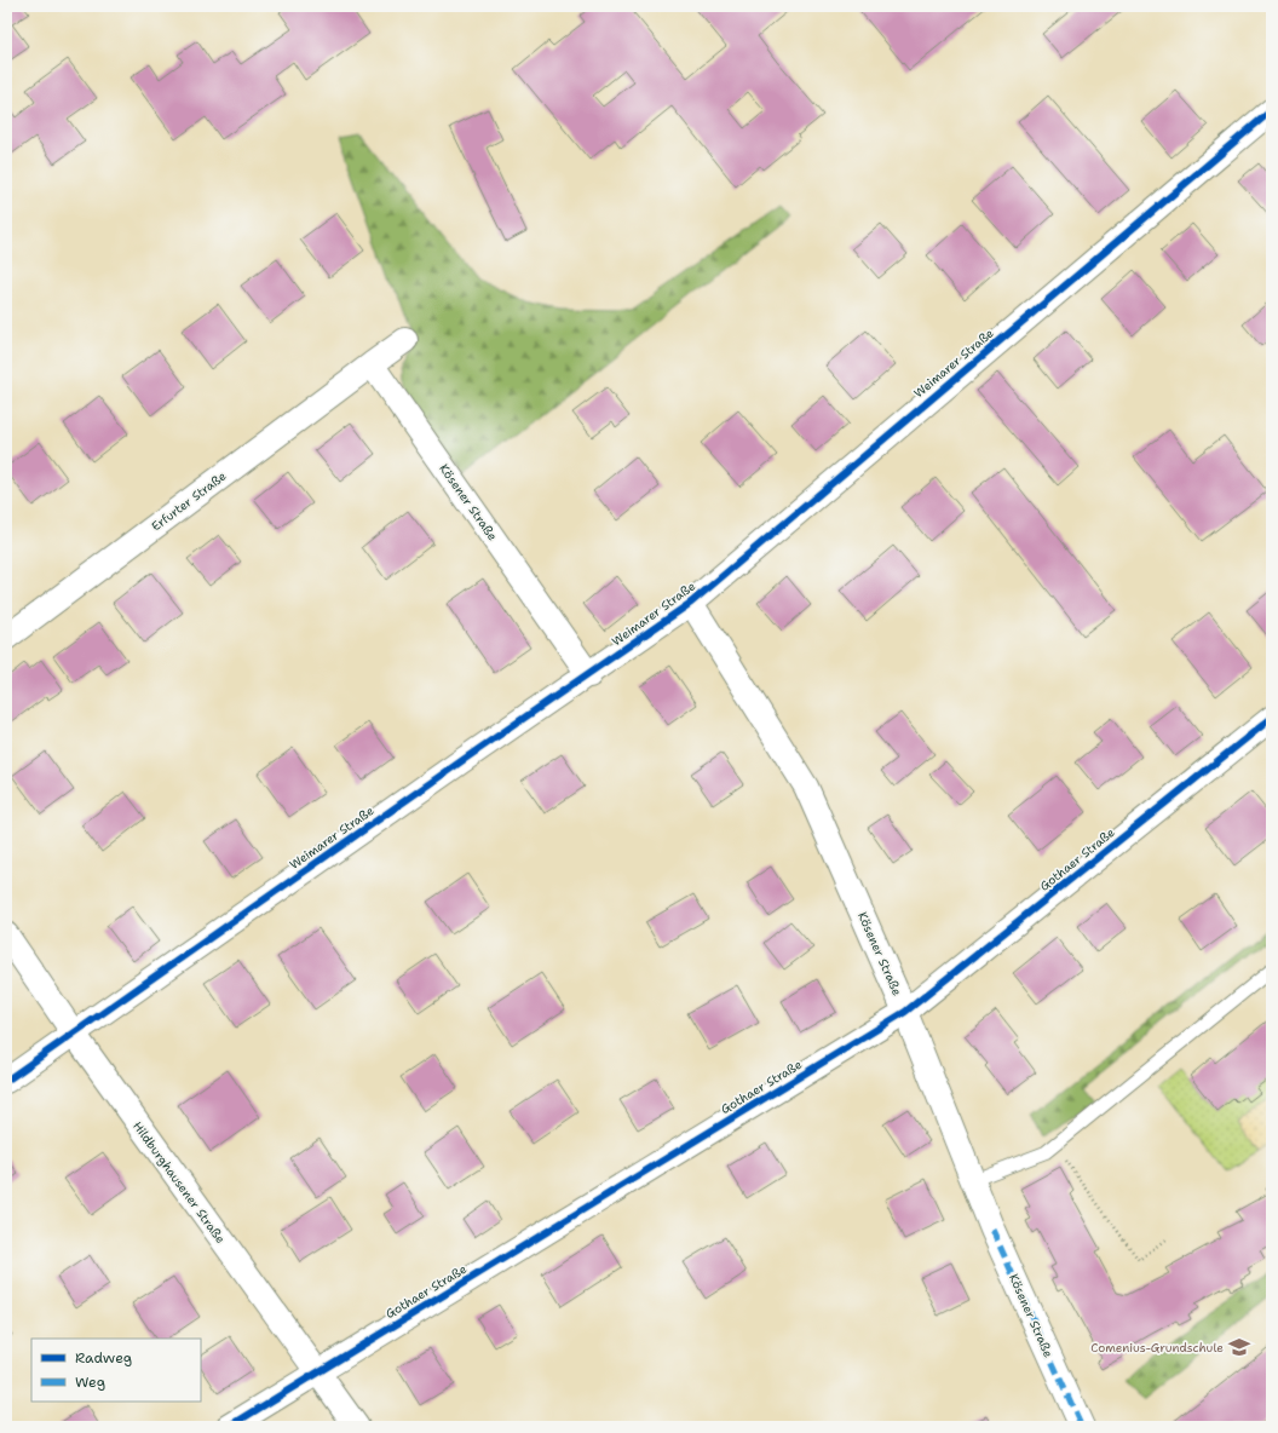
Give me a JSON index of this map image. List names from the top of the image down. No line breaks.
{"streets":{"street":["Weimarer Straße","Erfurter Straße","Kösener Straße","Gothaer Straße","Hildburghausener Straße"]},"crossings":[["Weimarer Straße","Kösener Straße"],["Weimarer Straße","Hildburghausener Straße"],["Erfurter Straße","Kösener Straße"],["Kösener Straße","Gothaer Straße"],["Gothaer Straße","Hildburghausener Straße"]],"places":{"school or university":["Comenius-Grundschule"]},"legend":["Radweg","Weg"]}
